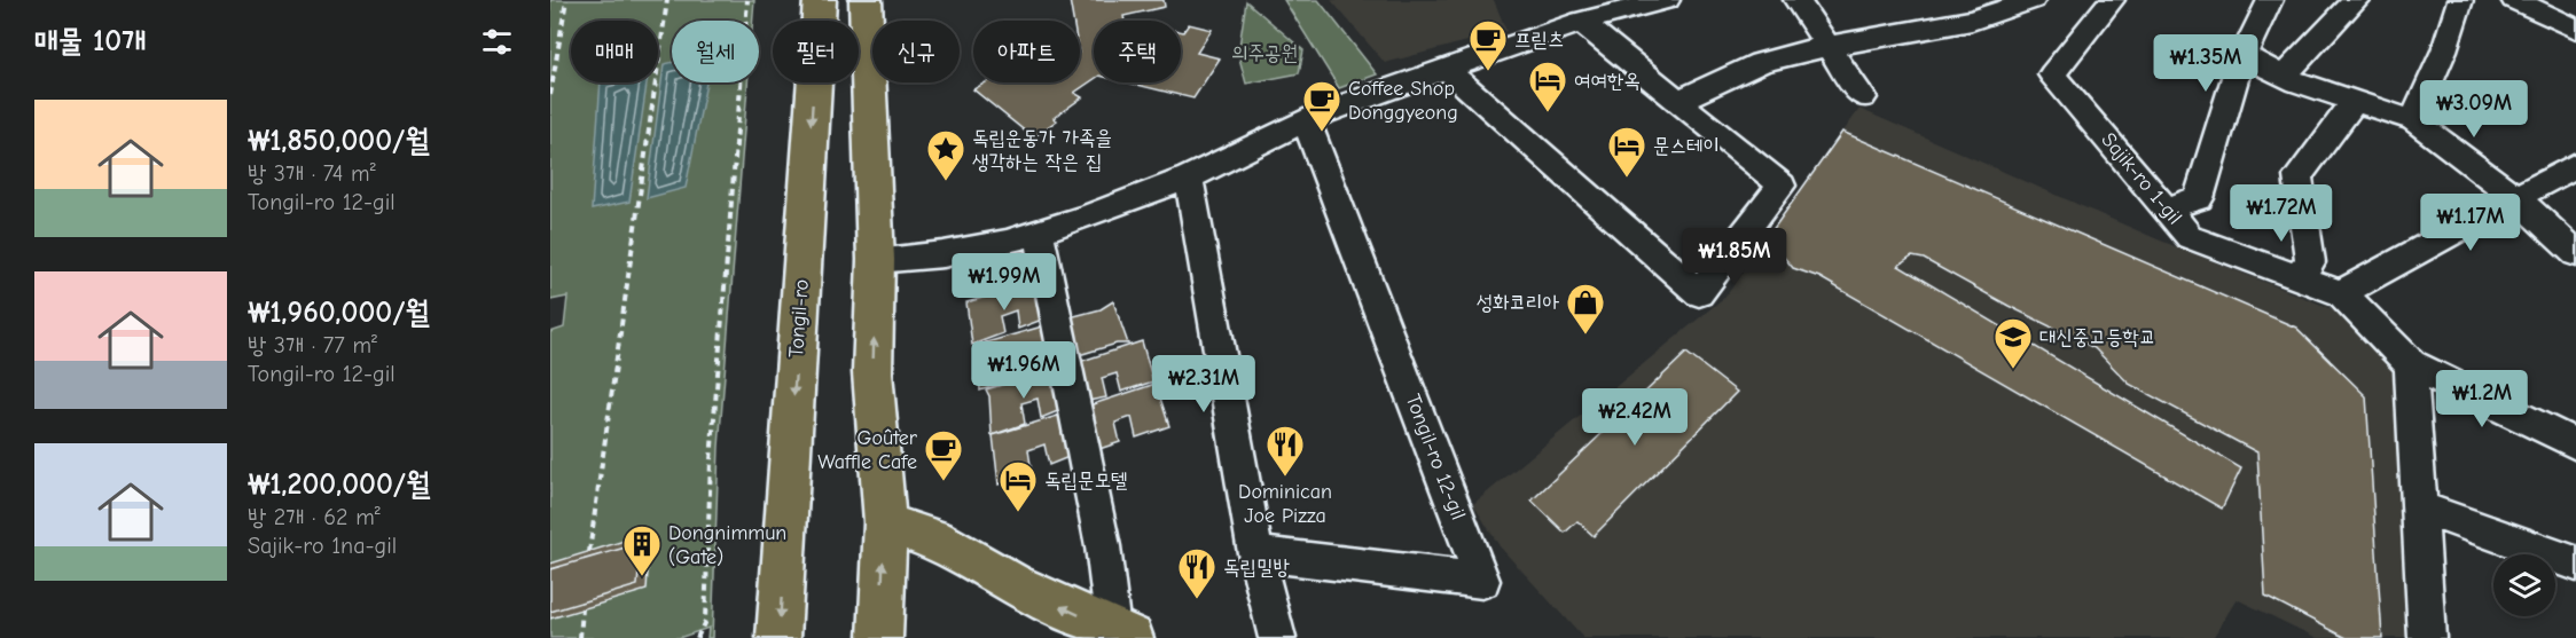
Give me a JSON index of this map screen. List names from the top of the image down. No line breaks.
{"streets":{"main road":["Tongil-ro"],"street":["Sajik-ro 1-gil","Tongil-ro 12-gil"]},"parks":["의주공원"],"places":{"cafe":["프릳츠","Coffee Shop Donggyeong","Goûter Waffle Cafe"],"hotel":["여여한옥","문스테이","독립문모텔"],"place":["독립운동가 가족을 생각하는 작은 집"],"shop":["성화코리아"],"school or university":["대신중고등학교"],"restaurant":["Dominican Joe Pizza","독립밀방"],"building":["Dongnimmun (Gate)"]},"page":{"heading":"매물 10개","chip":["매매","월세","필터","신규","아파트","주택"],"price":["₩1.35M","₩3.09M","₩1.72M","₩1.17M","₩1.85M","₩1.99M","₩1.96M","₩2.31M","₩1.2M","₩2.42M"],"list":[{"name":"₩1,850,000/월","note":"방 3개 · 74 m² · Tongil-ro 12-gil"},{"name":"₩1,960,000/월","note":"방 3개 · 77 m² · Tongil-ro 12-gil"},{"name":"₩1,200,000/월","note":"방 2개 · 62 m² · Sajik-ro 1na-gil"}]}}
